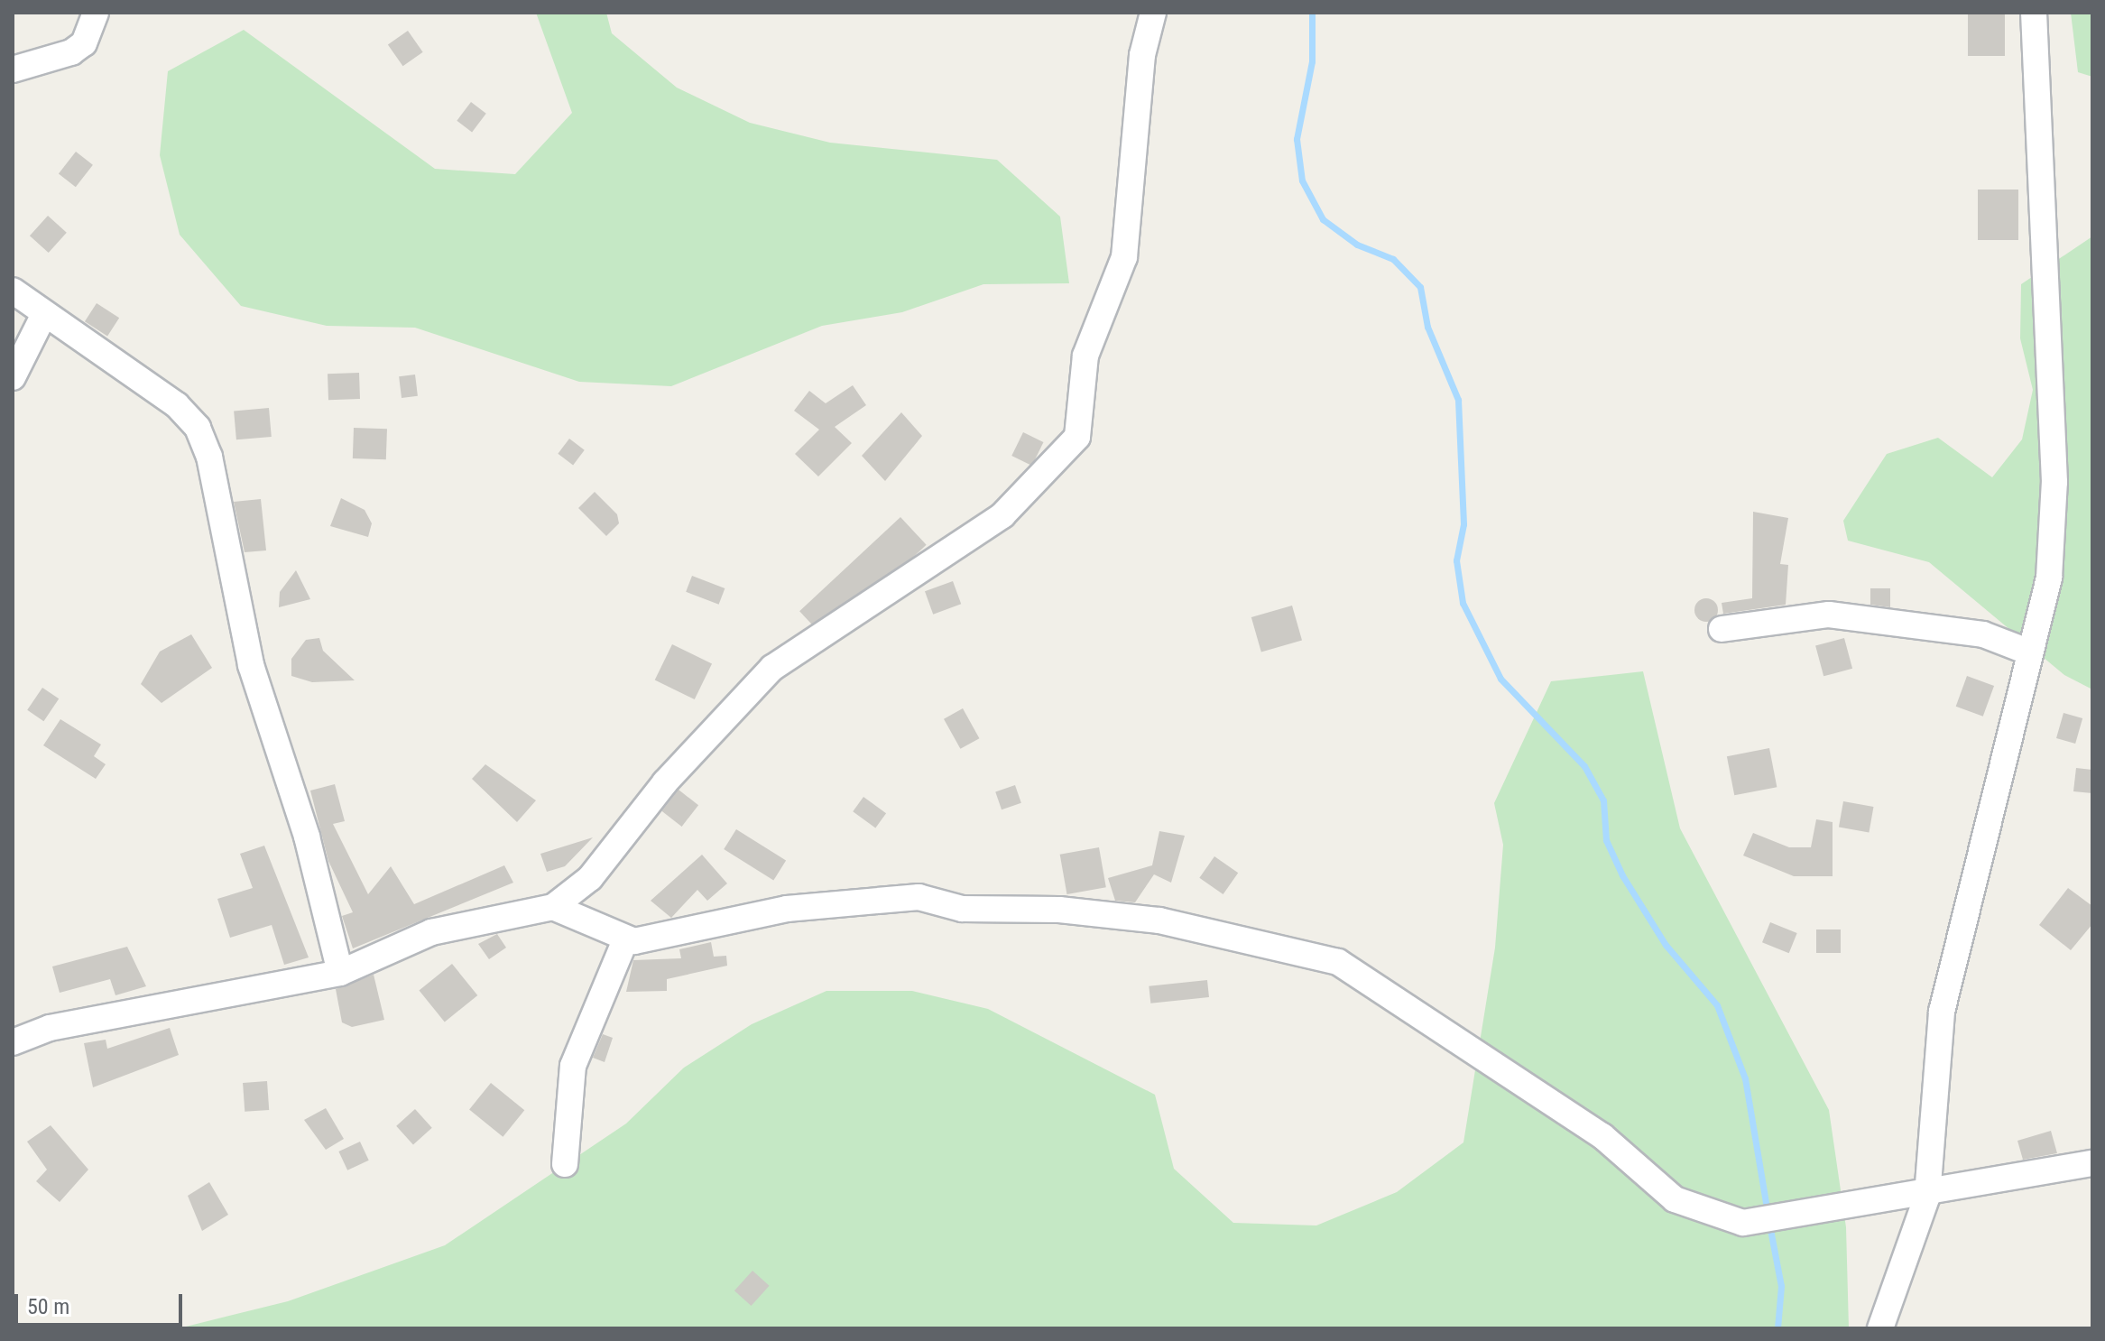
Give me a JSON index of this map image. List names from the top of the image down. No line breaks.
{"scale_bar":"50 m"}
